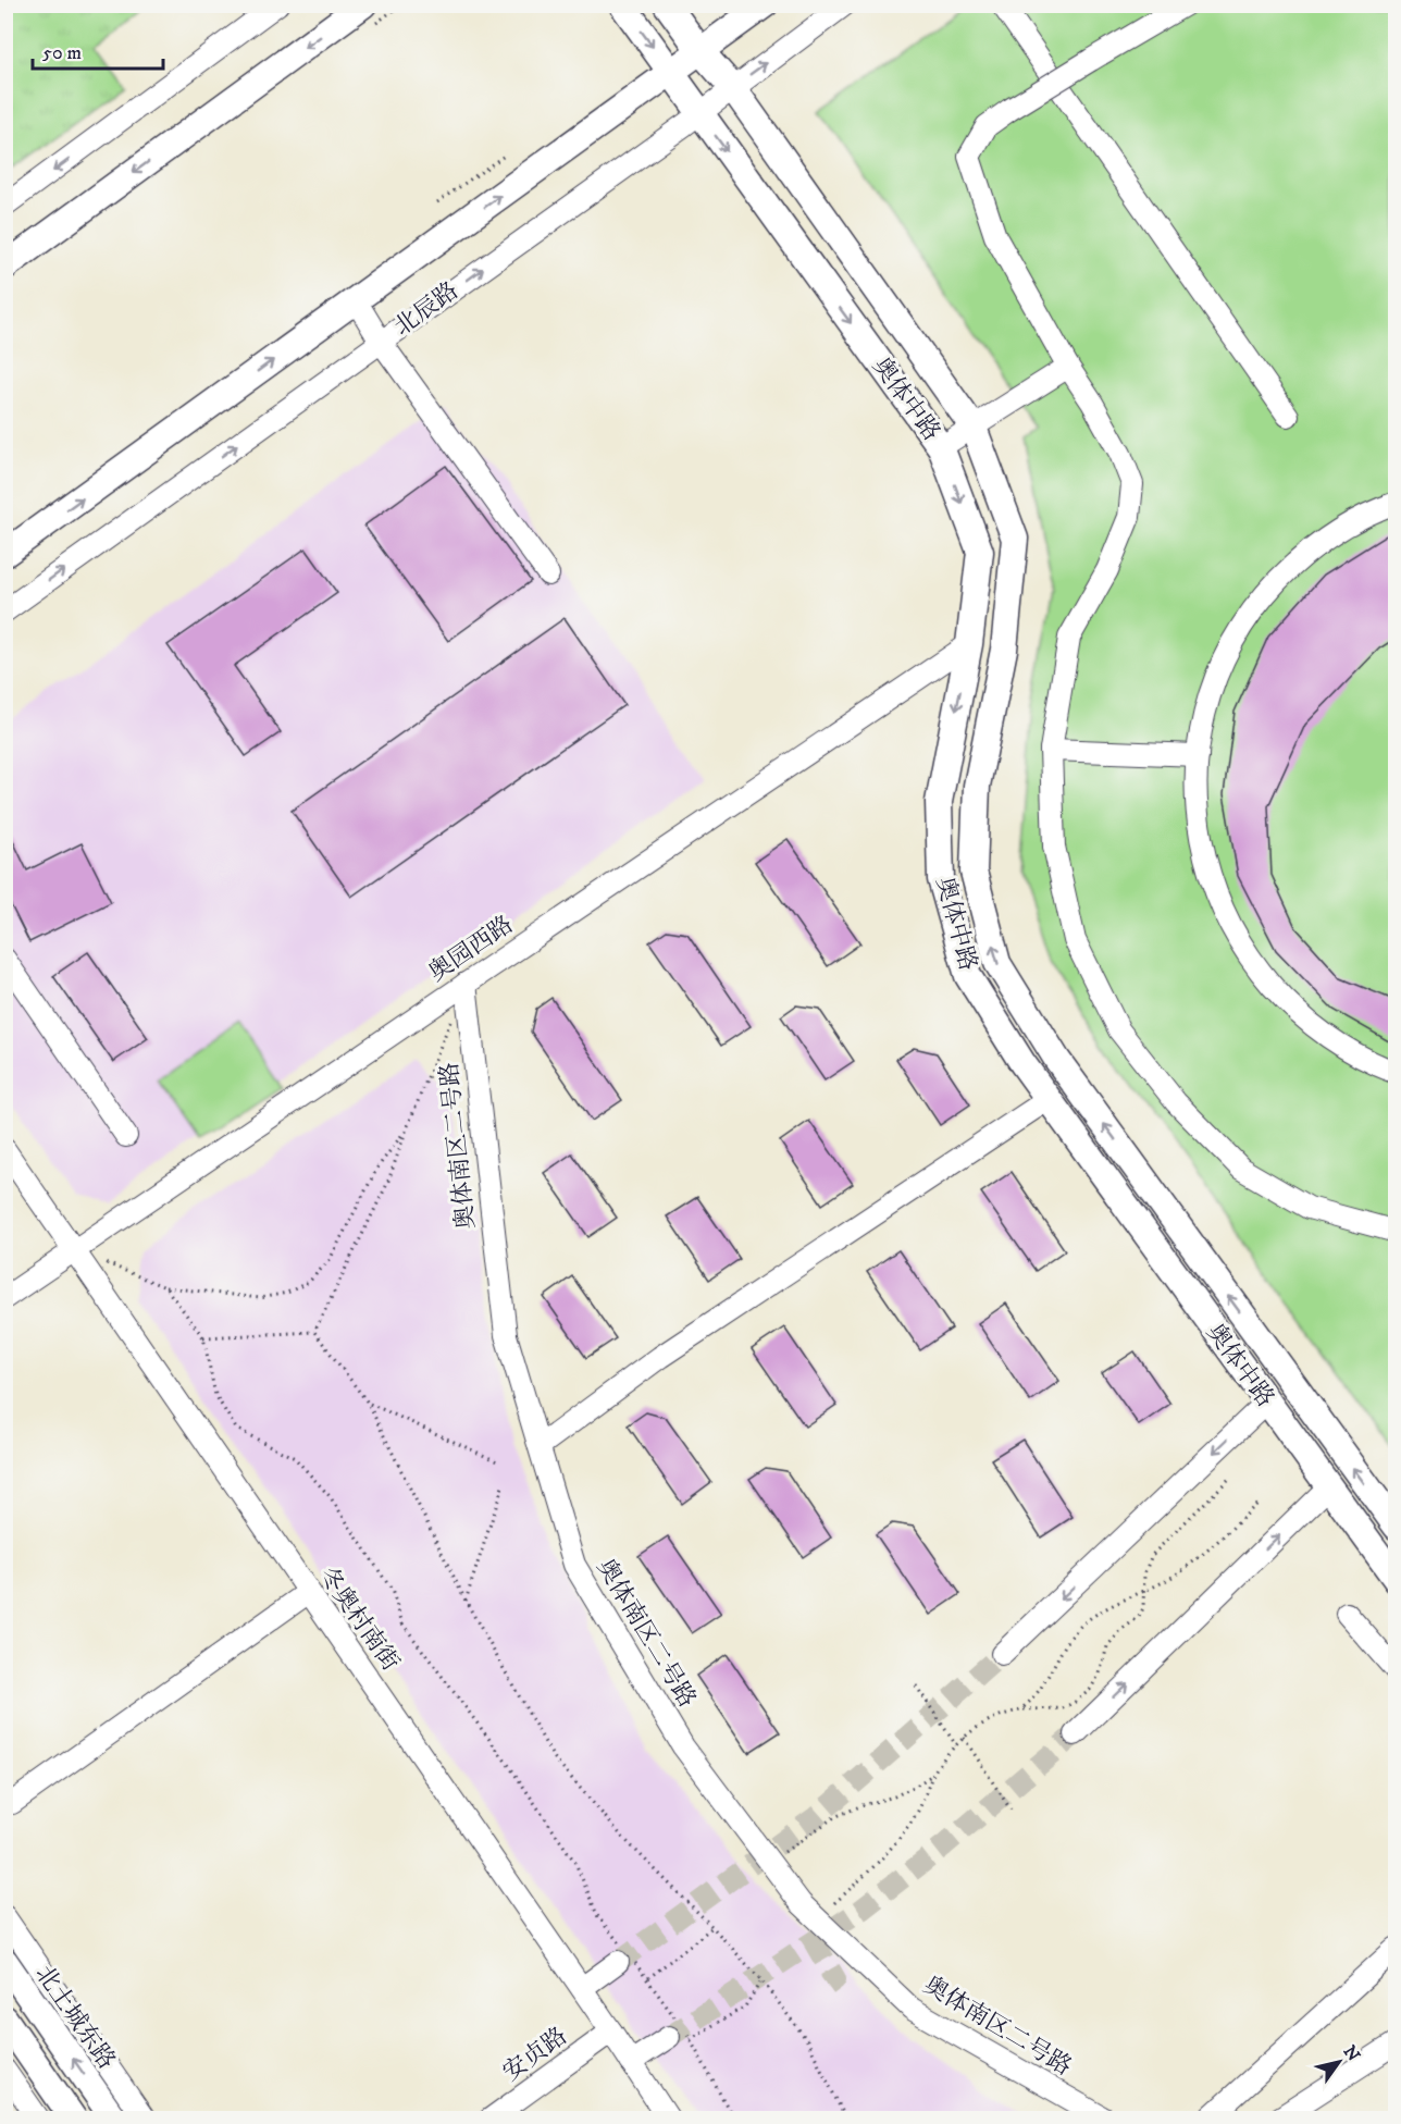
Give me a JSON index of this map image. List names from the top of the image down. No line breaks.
{"streets":{"main road":["北辰路","奥体中路","北土城东路"],"street":["奥园西路","奥体南区二号路","冬奥村南街","安贞路"]},"crossings":[["北辰路","奥体中路"],["奥体中路","奥园西路"],["奥园西路","奥体南区二号路"],["奥园西路","冬奥村南街"],["冬奥村南街","安贞路"]],"one_way":["北辰路"],"scale_bar":"50 m","north":"top right"}
